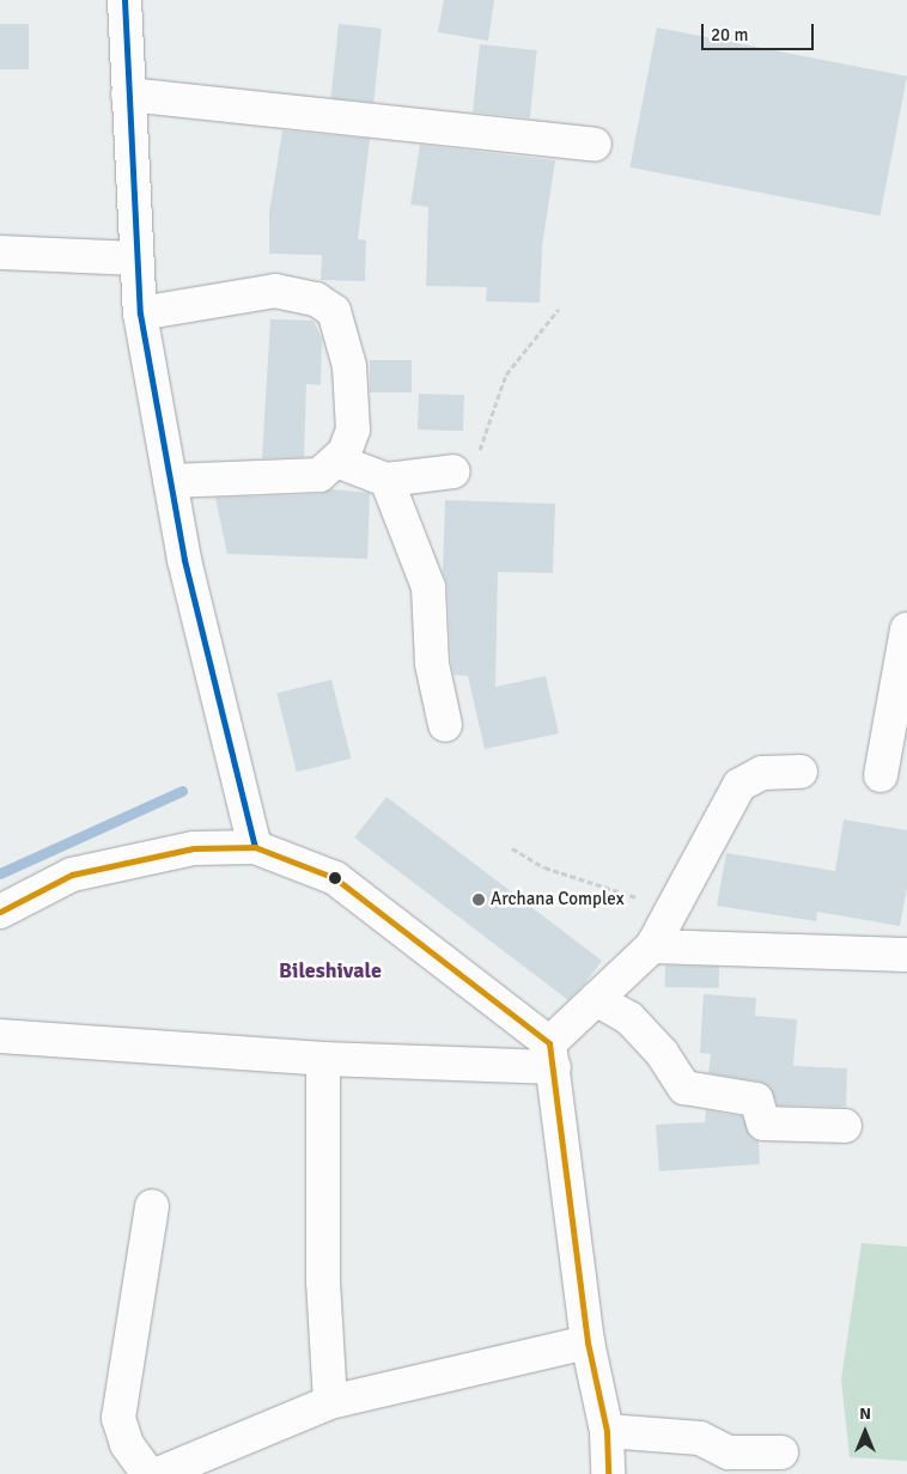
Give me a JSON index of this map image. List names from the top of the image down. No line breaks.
{"districts":["Bileshivale"],"places":["Archana Complex"],"scale_bar":"20 m","north":"top"}
